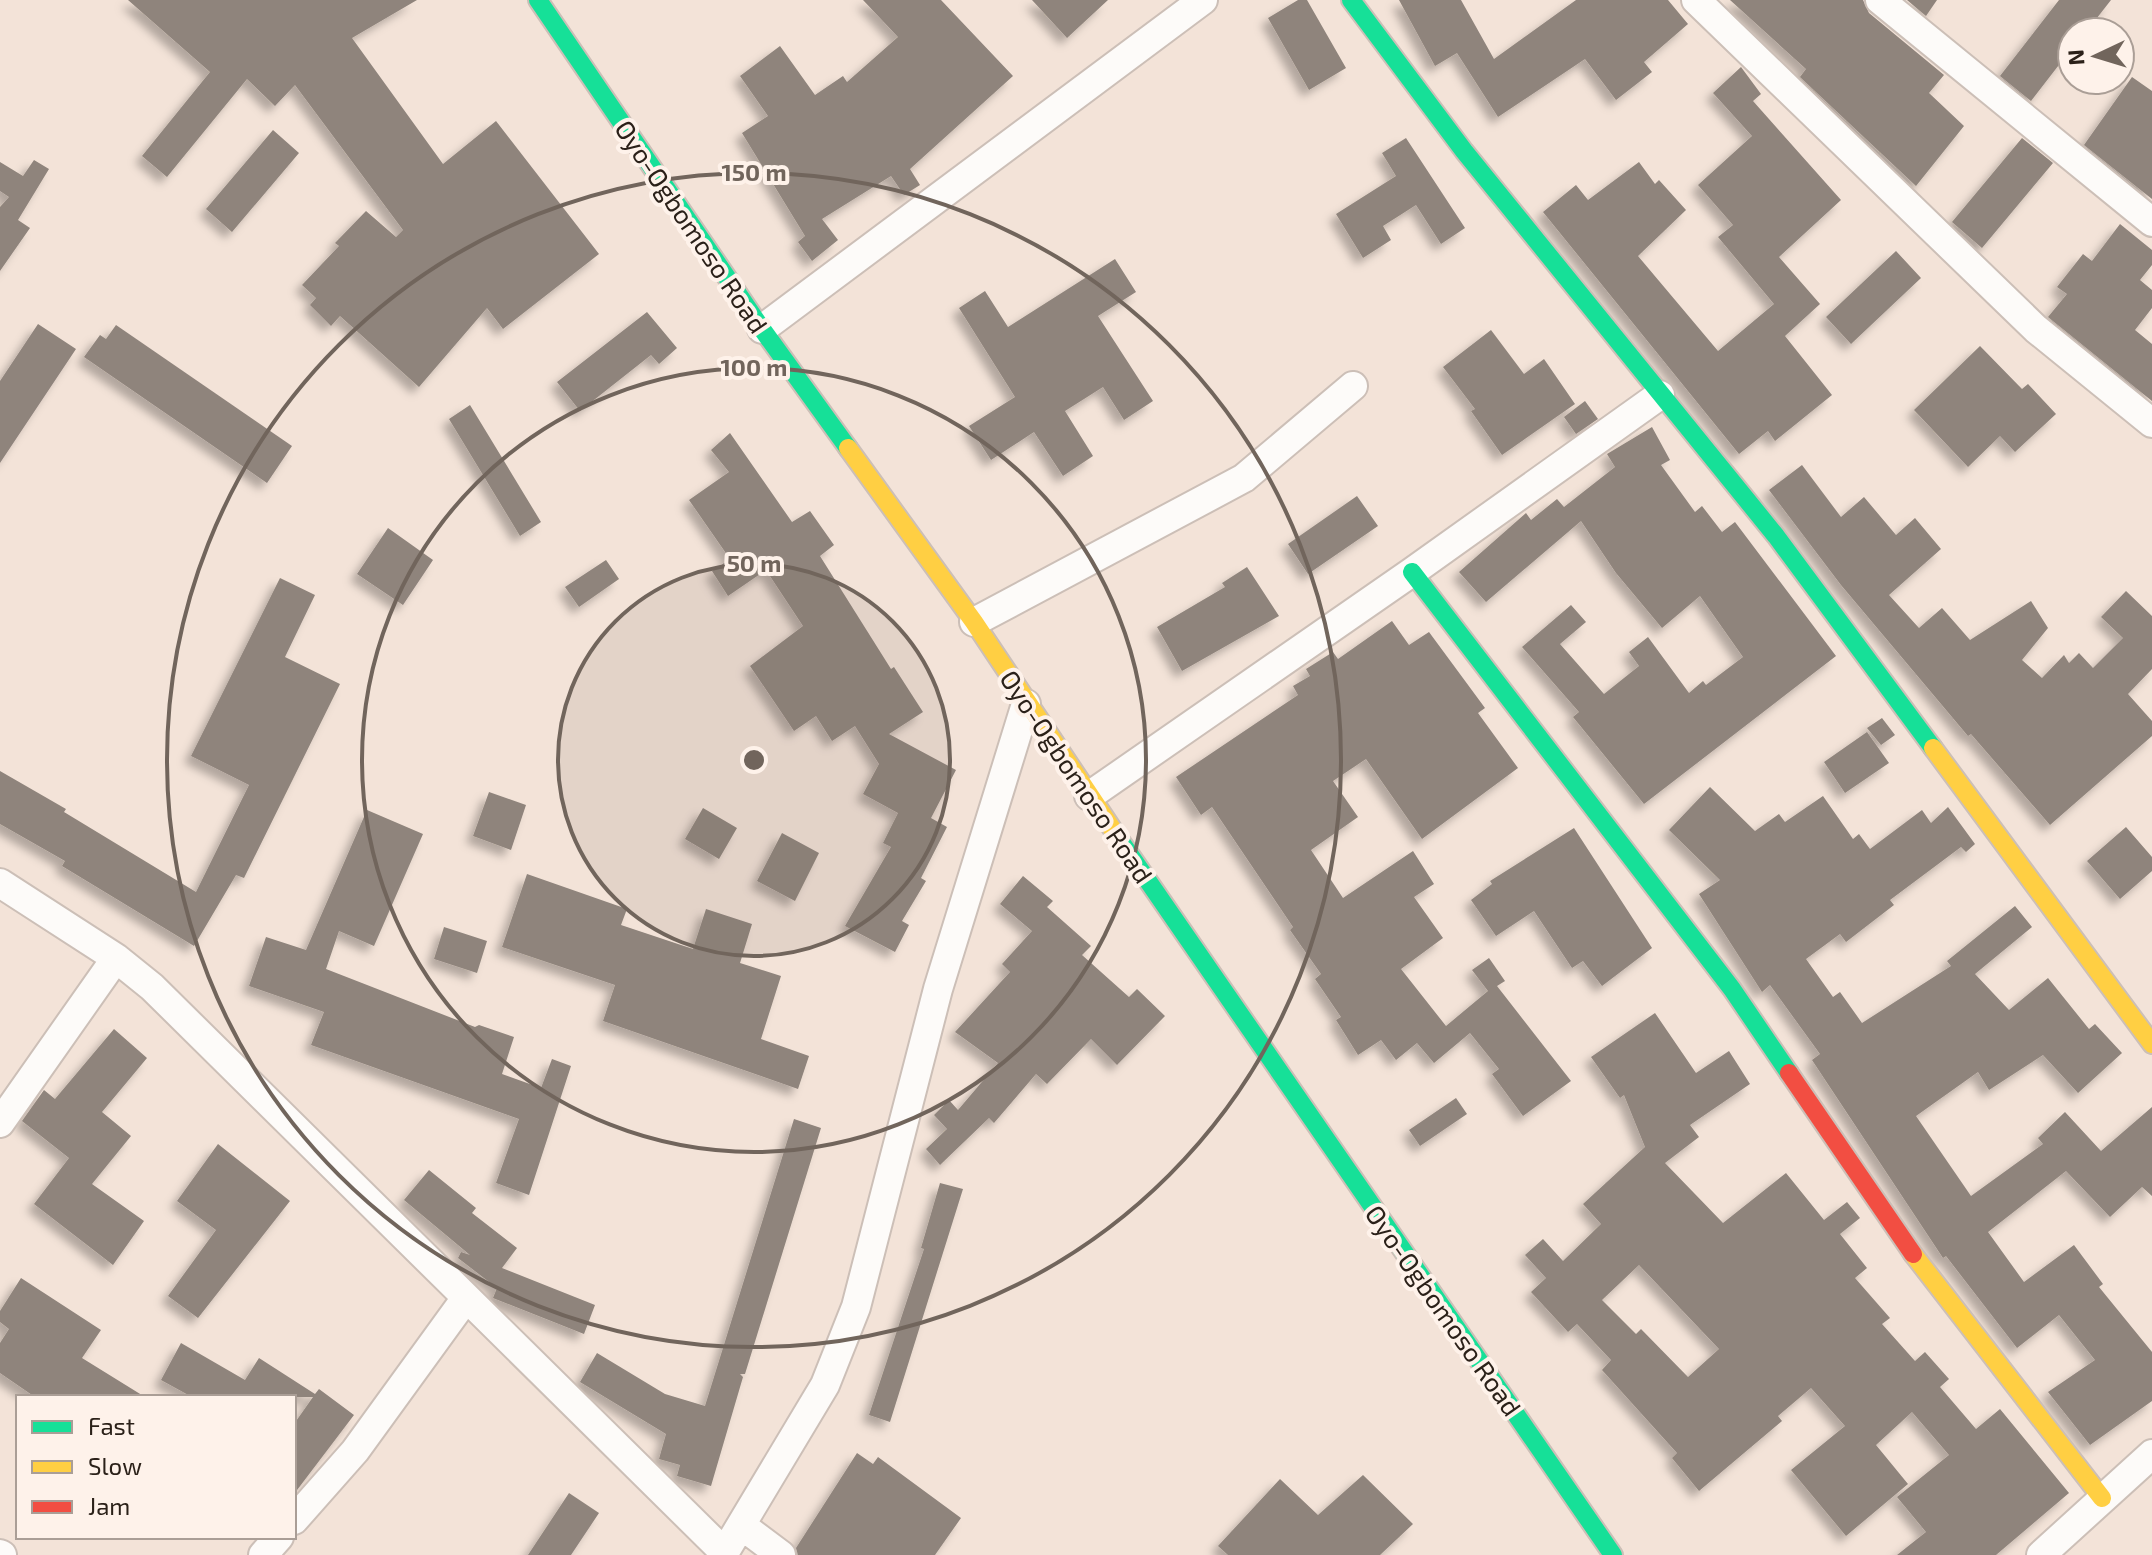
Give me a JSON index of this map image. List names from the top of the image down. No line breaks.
{"streets":{"main road":["Oyo-Ogbomoso Road"]},"legend":["Fast","Slow","Jam"],"north":"left","rings":["150 m","100 m","50 m"]}
